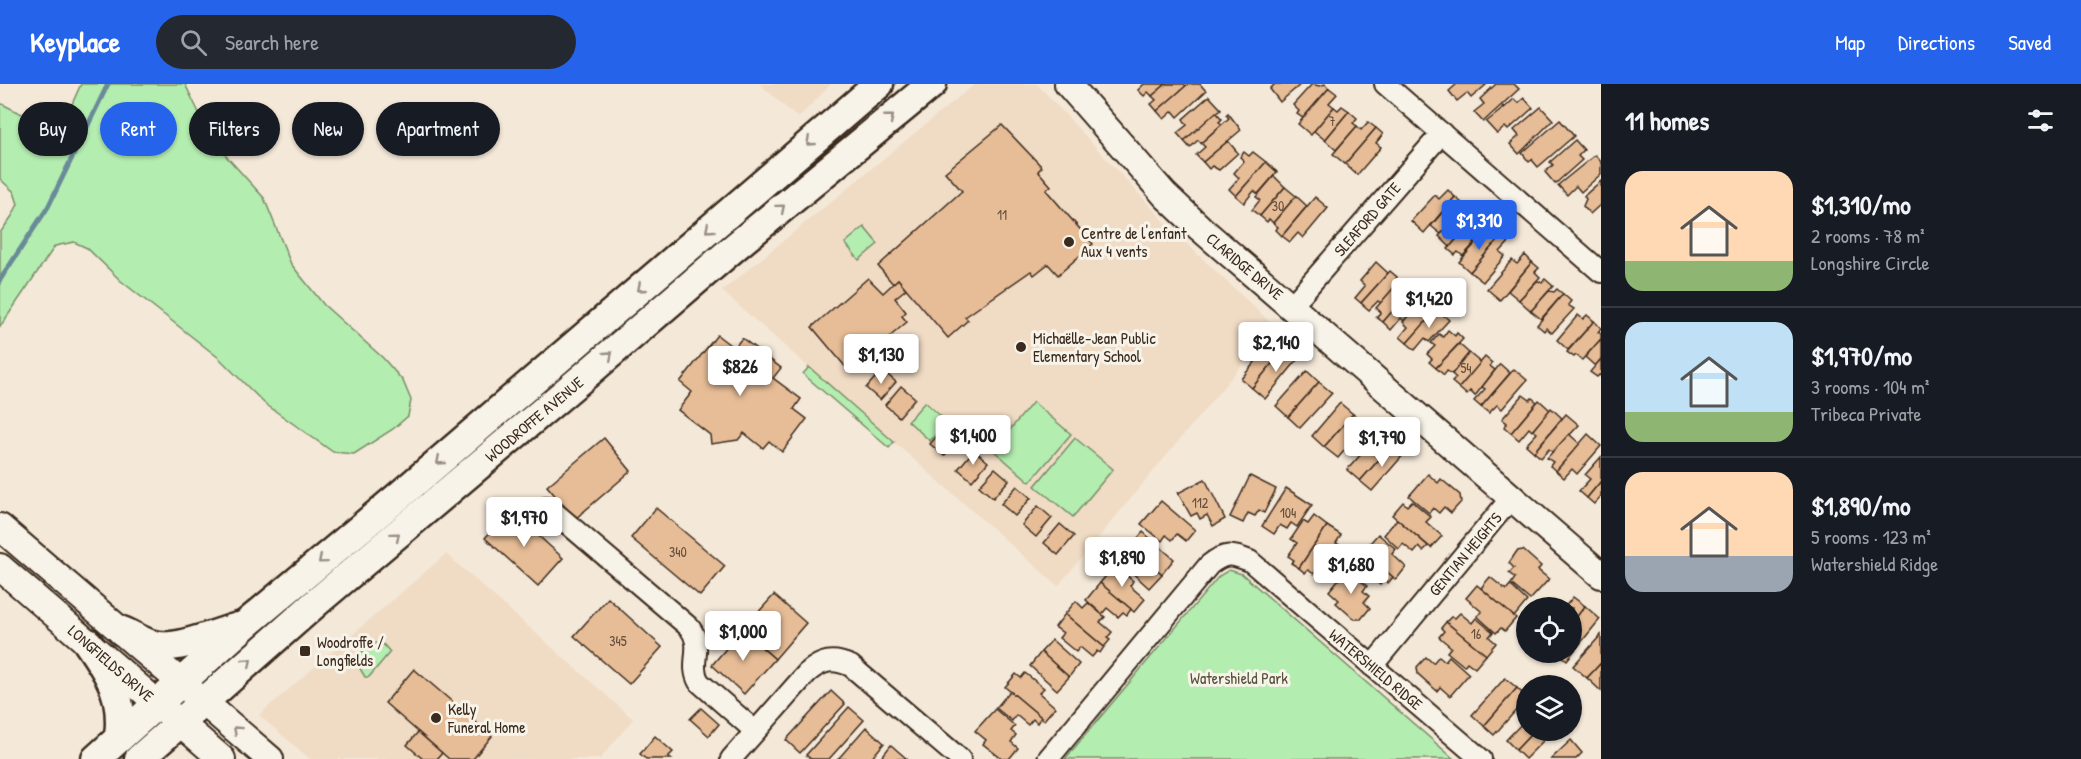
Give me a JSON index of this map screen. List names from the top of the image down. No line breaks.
{"streets":{"main road":["WOODROFFE AVENUE"],"street":["SLEAFORD GATE","CLARIDGE DRIVE","GENTIAN HEIGHTS","LONGFIELDS DRIVE","WATERSHIELD RIDGE"]},"crossings":[["SLEAFORD GATE","CLARIDGE DRIVE"],["CLARIDGE DRIVE","GENTIAN HEIGHTS"],["WOODROFFE AVENUE","LONGFIELDS DRIVE"],["GENTIAN HEIGHTS","WATERSHIELD RIDGE"]],"parks":["Watershield Park"],"places":{"other":["Centre de l'enfant Aux 4 vents","Michaëlle-Jean Public Elementary School","Kelly Funeral Home"],"transit":["Woodroffe / Longfields"]},"house_numbers":["7","30","11","54","112","104","340","16","345"],"page":{"header":"Keyplace","search":"Search here","nav":["Map","Directions","Saved"],"heading":"11 homes","chip":["Buy","Rent","Filters","New","Apartment"],"list":[{"name":"$1,310/mo","note":"2 rooms · 78 m² · Longshire Circle"},{"name":"$1,970/mo","note":"3 rooms · 104 m² · Tribeca Private"},{"name":"$1,890/mo","note":"5 rooms · 123 m² · Watershield Ridge"}],"price":["$1,310","$1,420","$2,140","$1,130","$826","$1,400","$1,790","$1,970","$1,890","$1,680","$1,000"]}}
